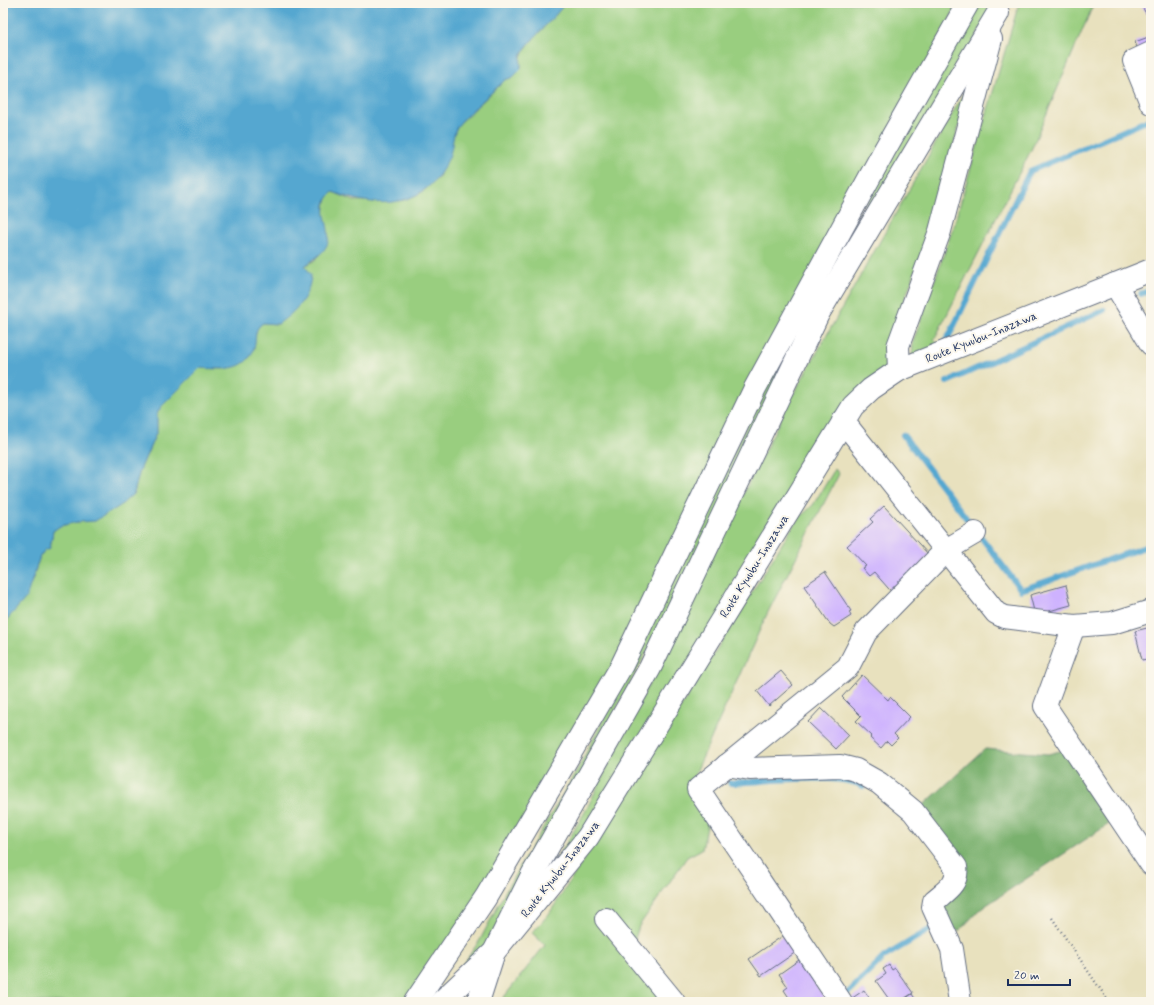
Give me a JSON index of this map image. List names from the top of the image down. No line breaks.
{"streets":{"street":["Route Kyuubu-Inazawa"]},"scale_bar":"20 m"}
